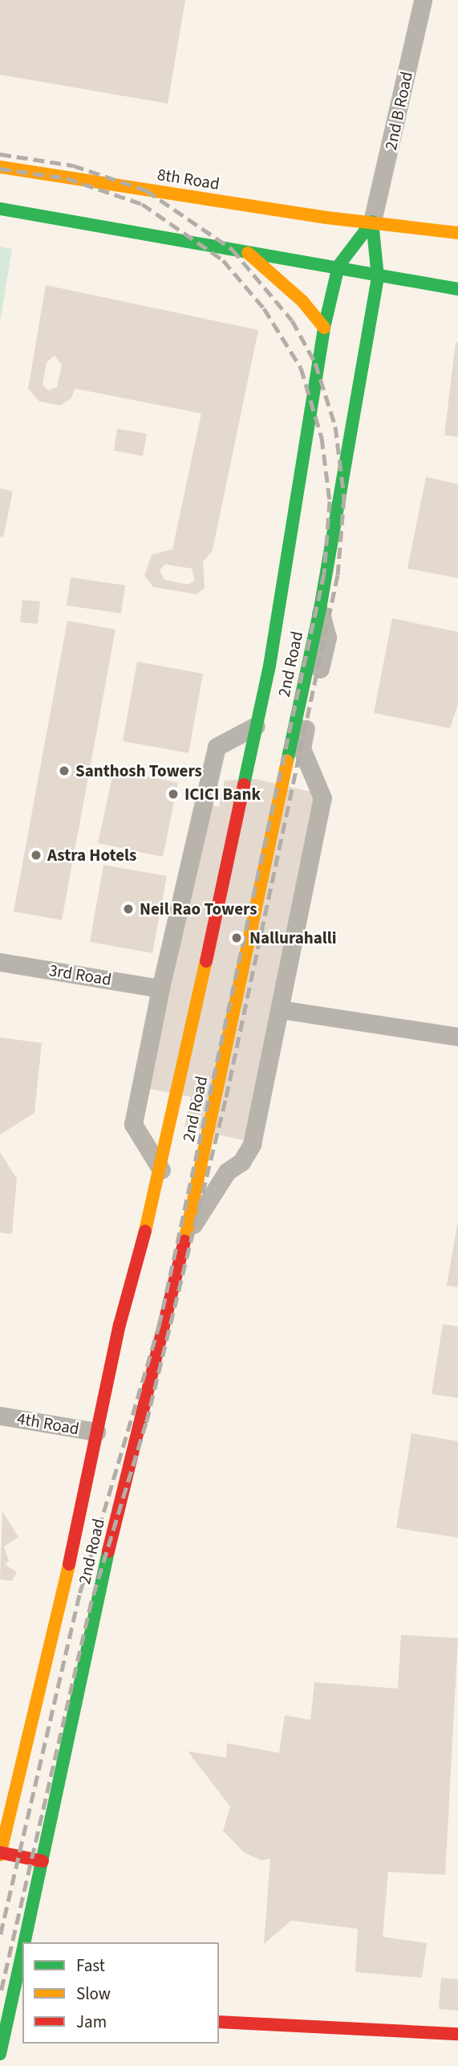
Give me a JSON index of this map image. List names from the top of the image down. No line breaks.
{"streets":{"main road":["8th Road","2nd Road"],"street":["2nd B Road","3rd Road","4th Road"]},"crossings":[["2nd B Road","8th Road"],["2nd B Road","2nd Road"],["8th Road","2nd Road"],["2nd Road","4th Road"]],"places":["Santhosh Towers","ICICI Bank","Astra Hotels","Neil Rao Towers","Nallurahalli"],"legend":["Fast","Slow","Jam"]}
